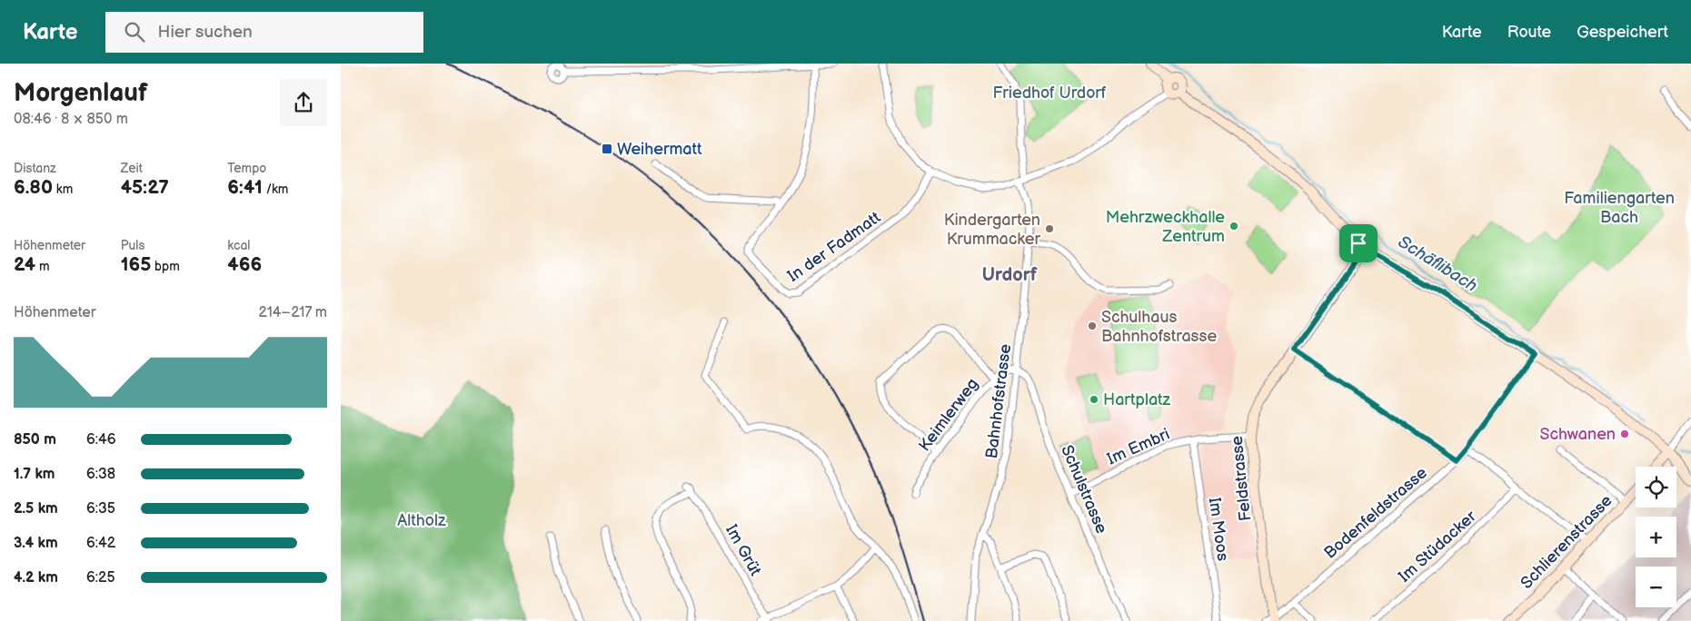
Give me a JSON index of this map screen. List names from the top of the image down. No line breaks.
{"streets":{"main road":["Feldstrasse","Schlierenstrasse"],"street":["In der Fadmatt","Bahnhofstrasse","Keimlerweg","Im Embri","Schulstrasse","Bodenfeldstrasse","Im Moos","Im Stüdacker","Im Grüt"]},"crossings":[["Bahnhofstrasse","Keimlerweg"],["Bahnhofstrasse","Schulstrasse"],["Keimlerweg","Schulstrasse"],["Im Embri","Feldstrasse"],["Im Embri","Schulstrasse"],["Im Embri","Im Moos"],["Feldstrasse","Bodenfeldstrasse"]],"districts":["Urdorf"],"water":["Schäflibach"],"parks":["Friedhof Urdorf","Familiengarten Bach","Altholz"],"places":{"transit":["Weihermatt"],"other":["Mehrzweckhalle Zentrum","Kindergarten Krummacker","Schulhaus Bahnhofstrasse","Hartplatz","Schwanen"]},"page":{"header":"Karte","search":"Hier suchen","nav":["Karte","Route","Gespeichert"],"heading":["Morgenlauf","08:46 · 8 × 850 m"],"stats":[["Distanz","6.80 km"],["Zeit","45:27"],["Tempo","6:41 /km"],["Höhenmeter","24 m"],["Puls","165 bpm"],["kcal","466"]],"chart":["Höhenmeter","214–217 m"],"list":[{"name":"850 m","note":"6:46"},{"name":"1.7 km","note":"6:38"},{"name":"2.5 km","note":"6:35"},{"name":"3.4 km","note":"6:42"},{"name":"4.2 km","note":"6:25"}],"map_buttons":["+","−"]}}
